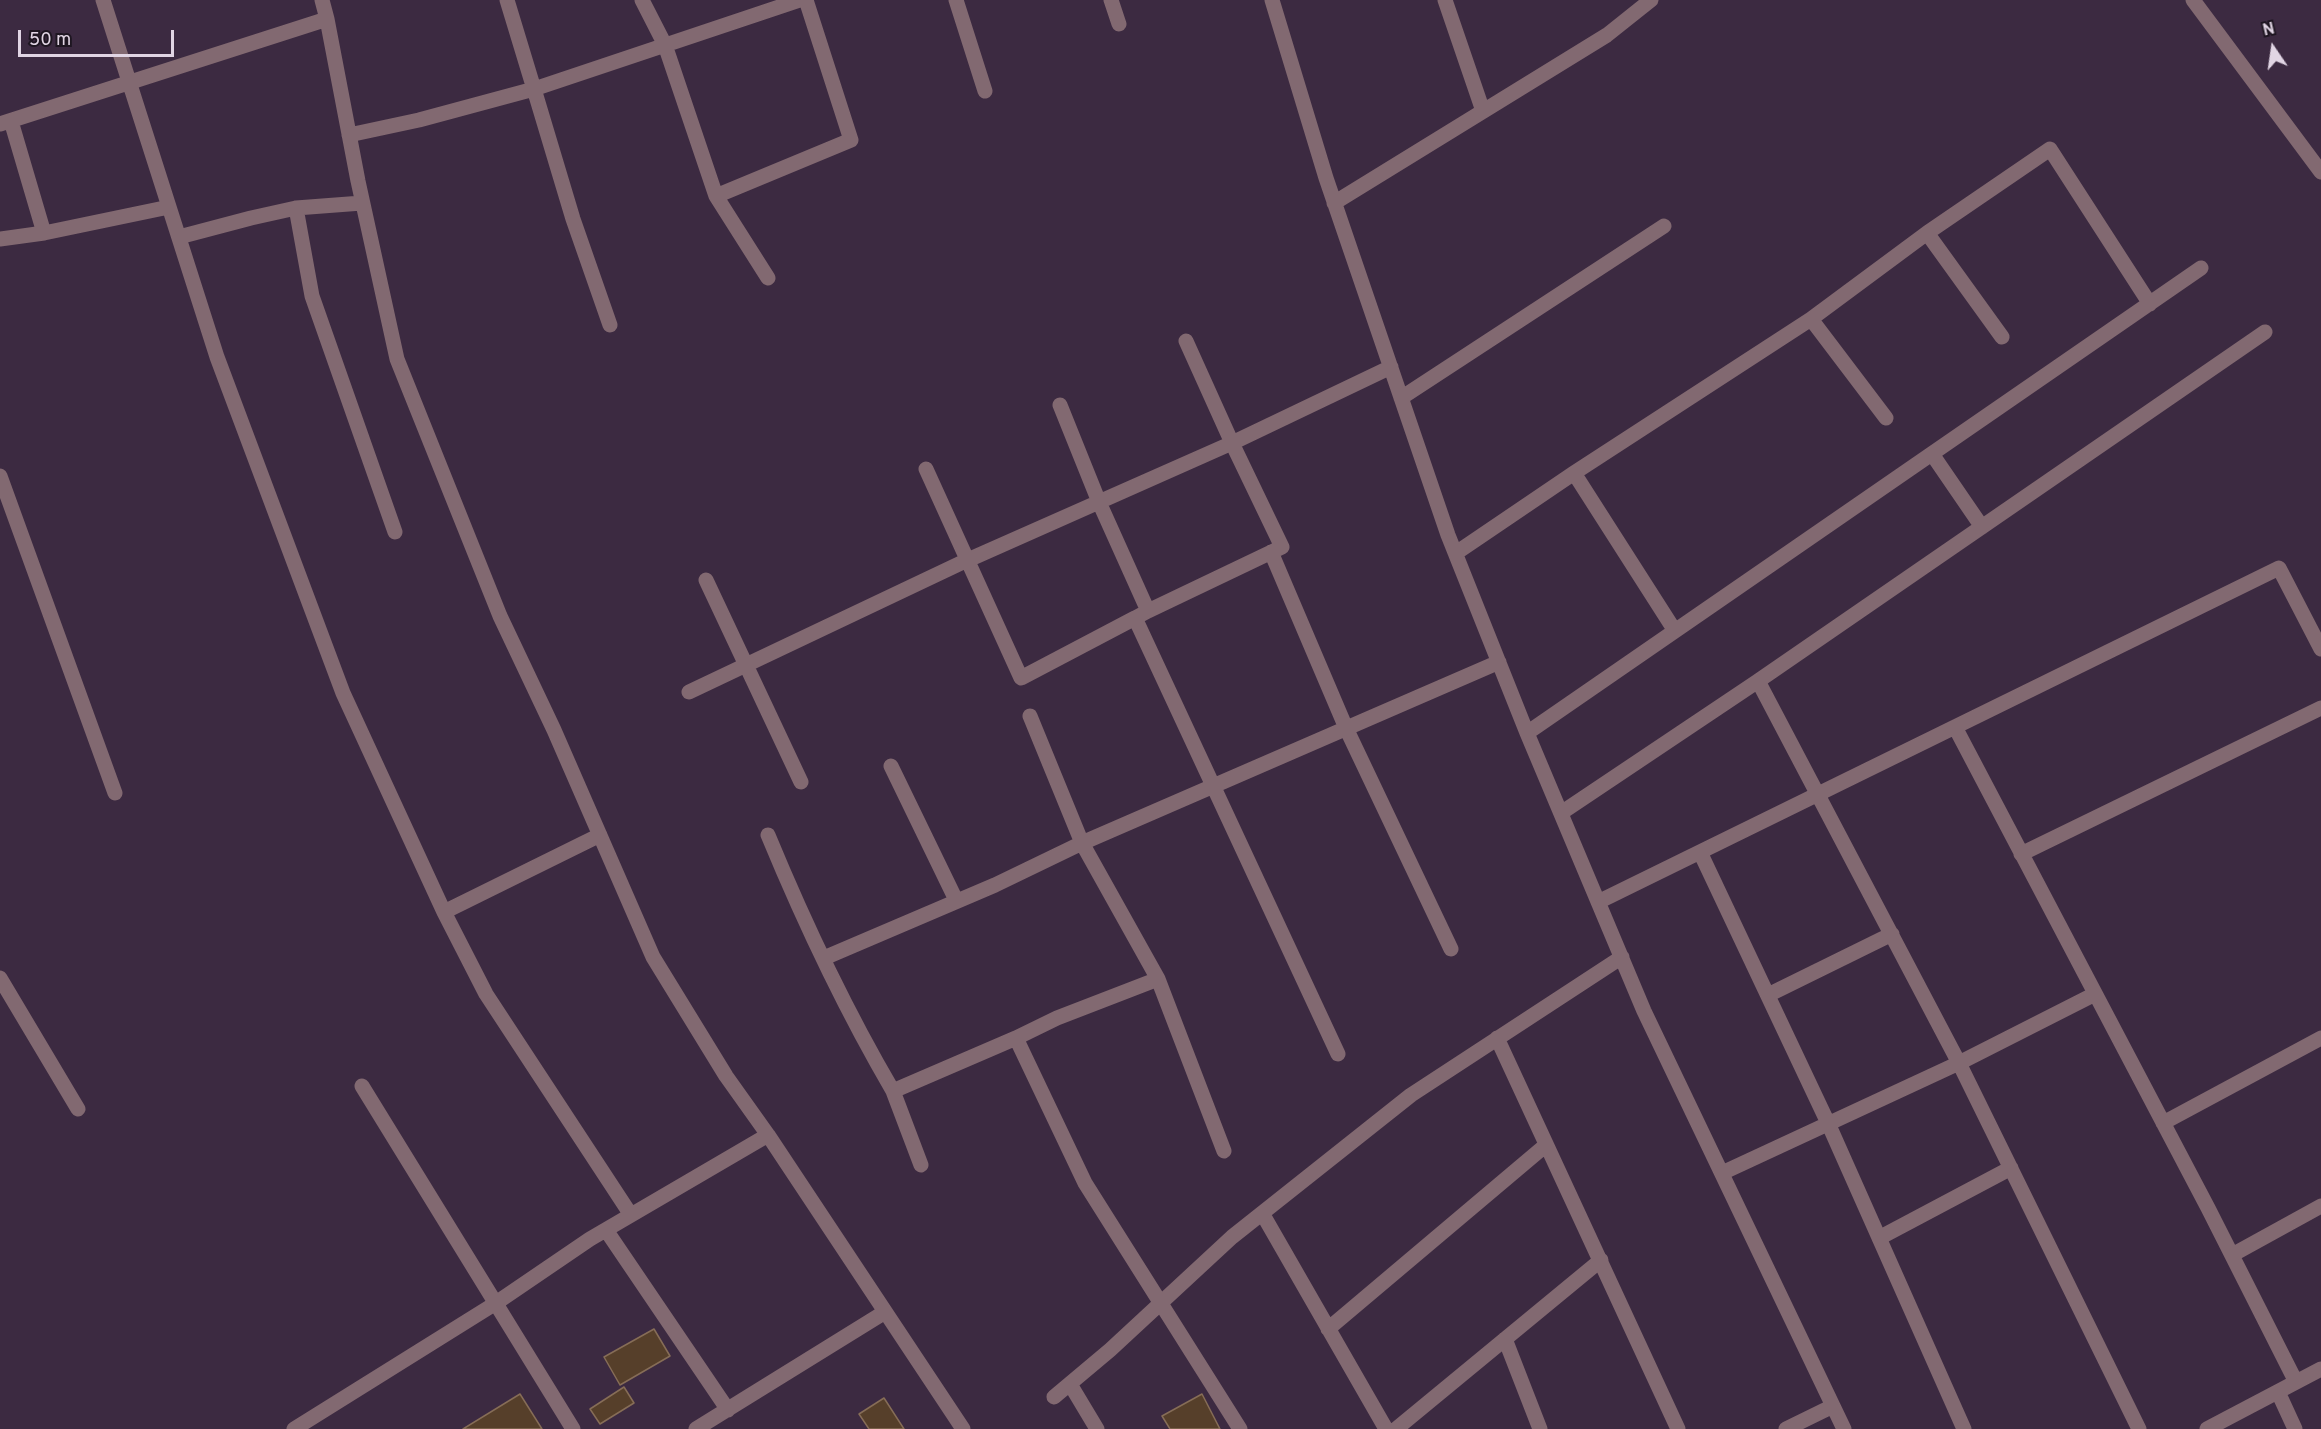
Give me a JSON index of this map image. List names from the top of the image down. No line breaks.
{"scale_bar":"50 m","north":"top"}
